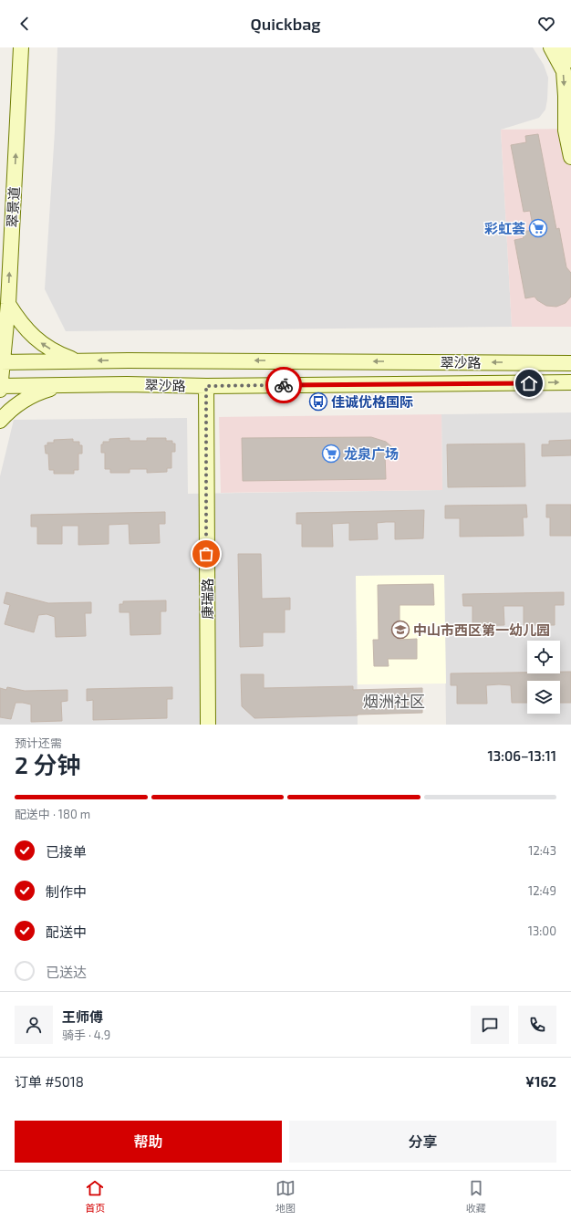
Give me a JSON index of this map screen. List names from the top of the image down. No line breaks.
{"streets":{"main road":["翠景道","翠沙路","康瑞路"]},"crossings":[["翠景道","翠沙路"],["翠沙路","康瑞路"]],"one_way":["翠景道"],"districts":["烟洲社区"],"places":{"supermarket":["彩虹荟","龙泉广场"],"bus stop":["佳诚优格国际"],"school or university":["中山市西区第一幼儿园"]},"page":{"header":"Quickbag","heading":["2 分钟","预计还需","13:06–13:11"],"panel":["王师傅","骑手 · 4.9","订单 #5018","¥162"],"bar":"配送中 · 180 m","list":[["已接单","12:43"],["制作中","12:49"],["配送中","13:00"],"已送达"],"buttons":["帮助","分享"],"tabs":["首页","地图","收藏"]}}
